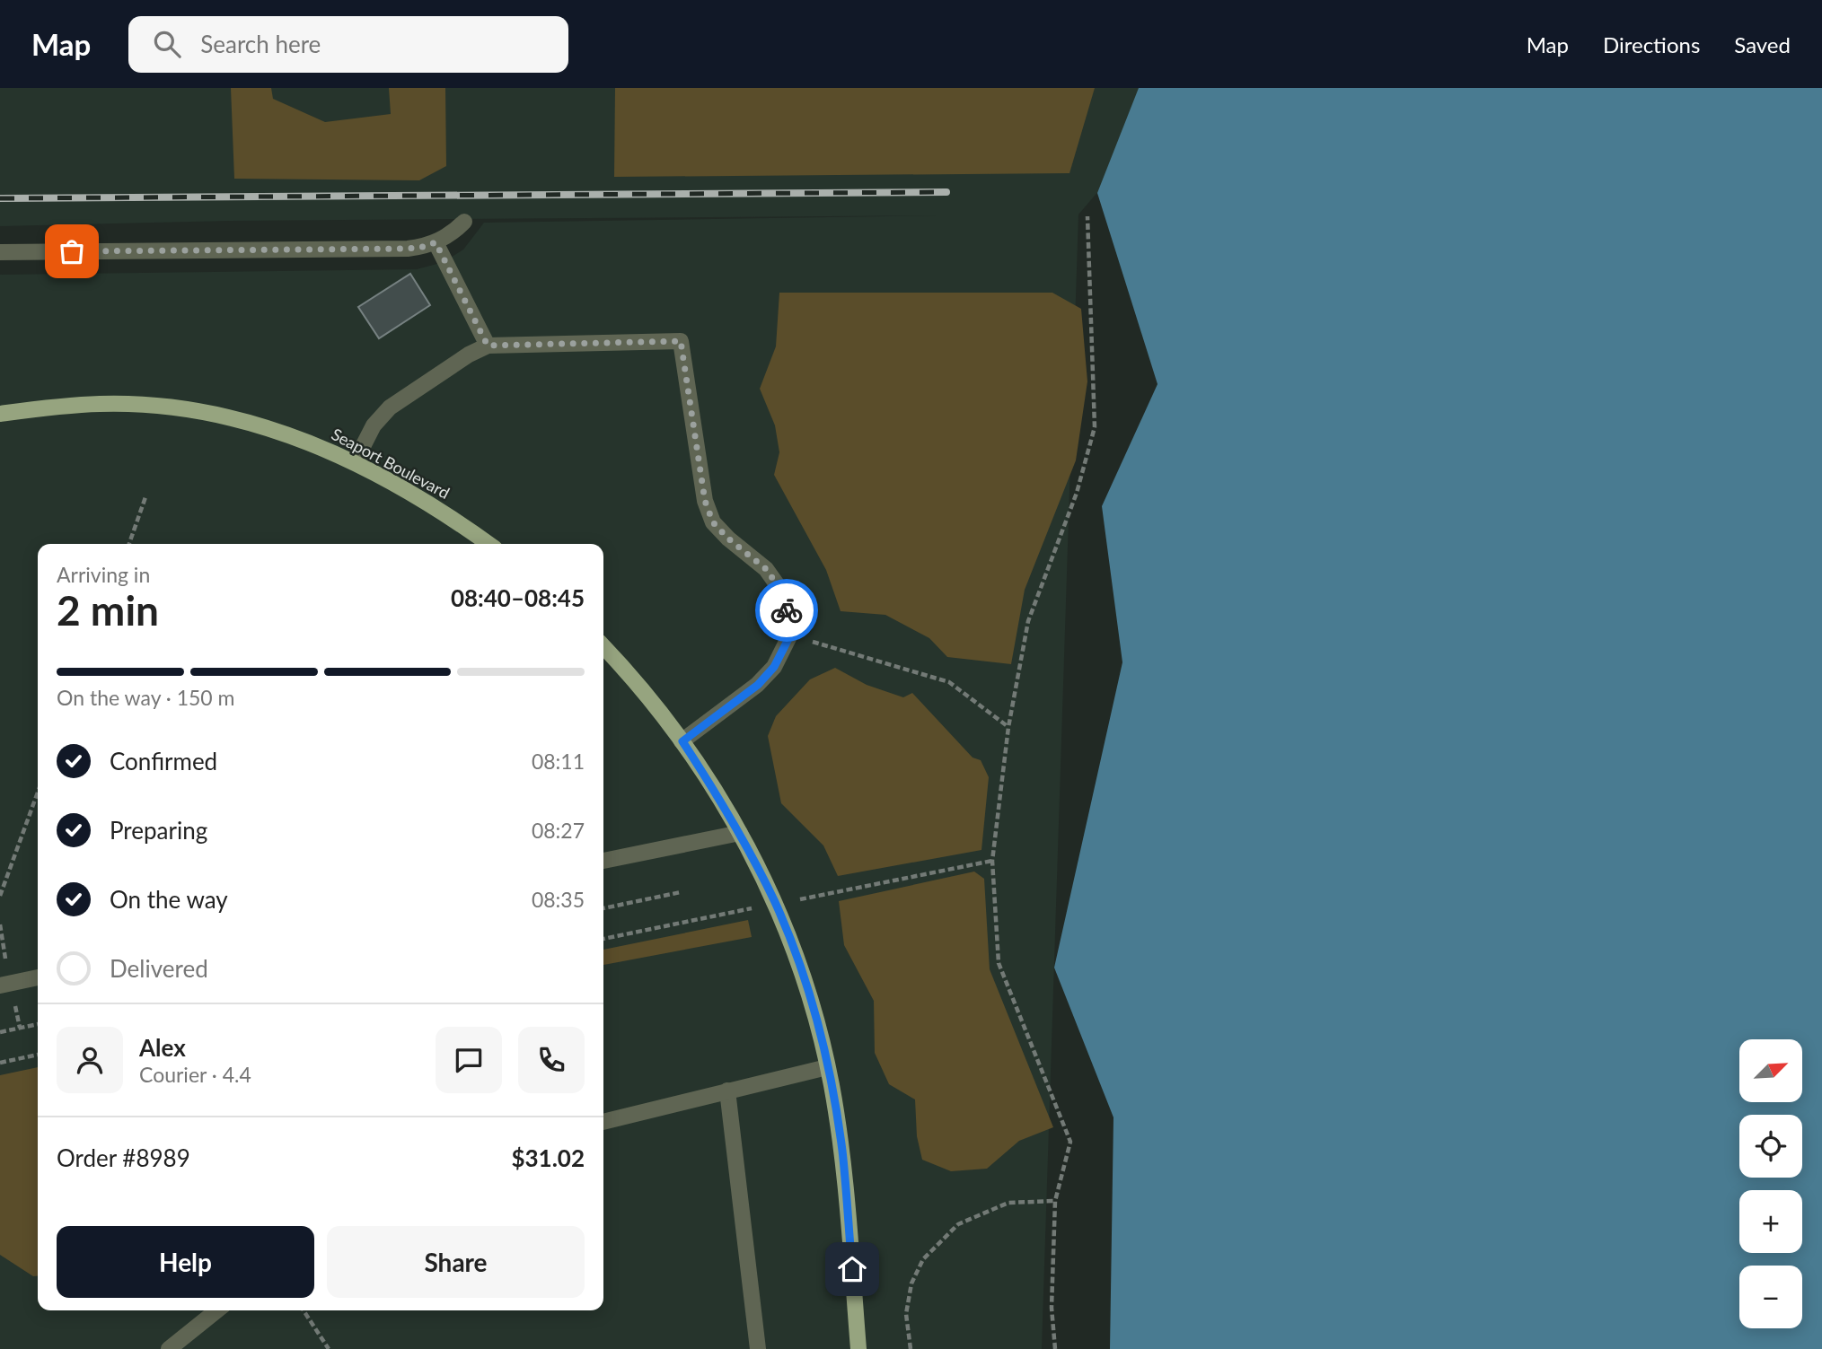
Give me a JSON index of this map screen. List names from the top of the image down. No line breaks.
{"streets":{"main road":["Seaport Boulevard"]},"north":"top right","page":{"header":"Map","search":"Search here","nav":["Map","Directions","Saved"],"heading":["2 min","Arriving in","08:40–08:45"],"panel":["Alex","Courier · 4.4","Order #8989","$31.02"],"bar":"On the way · 150 m","list":[["Confirmed","08:11"],["Preparing","08:27"],["On the way","08:35"],"Delivered"],"map_buttons":["+","−"],"buttons":["Help","Share"]}}
